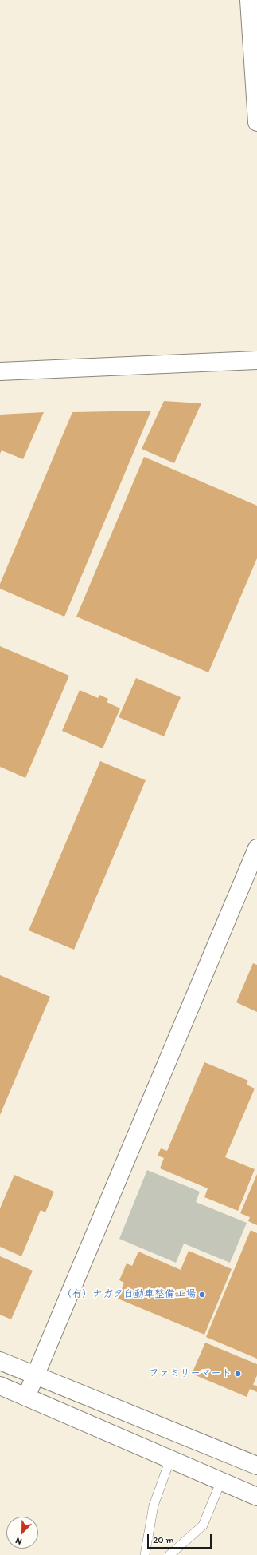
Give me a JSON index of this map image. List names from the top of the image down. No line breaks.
{"places":["（有）ナガタ自動車整備工場","ファミリーマート"],"scale_bar":"20 m","north":"bottom left"}
